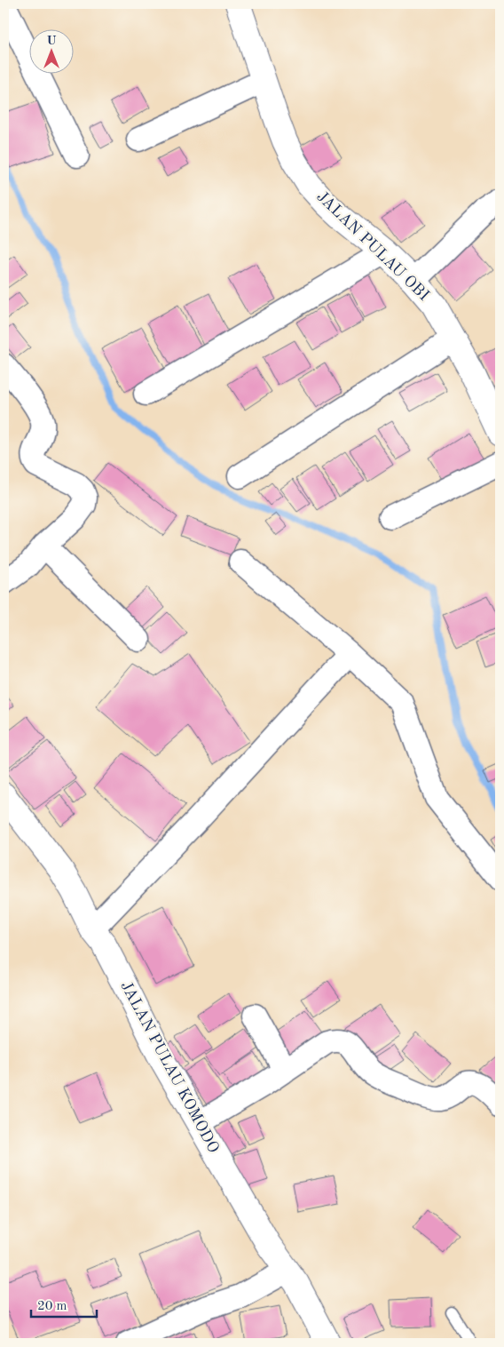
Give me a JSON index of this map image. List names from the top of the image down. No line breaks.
{"streets":{"street":["JALAN PULAU OBI","JALAN PULAU KOMODO"]},"scale_bar":"20 m","north":"top"}
